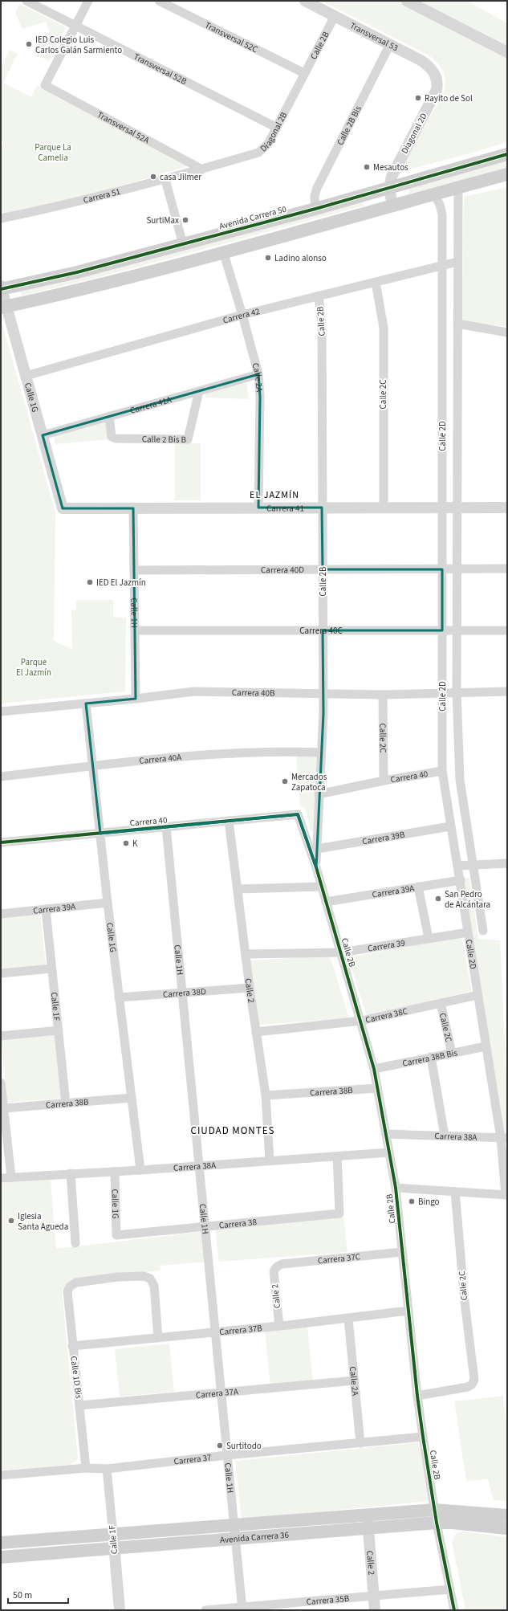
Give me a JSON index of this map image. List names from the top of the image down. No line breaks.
{"streets":{"main road":["Avenida Carrera 50","Avenida Carrera 36"],"street":["Transversal 53","Transversal 52C","Calle 2B","Transversal 52B","Calle 2B Bis","Transversal 52A","Diagonal 2B","Diagonal 2D","Carrera 51","Carrera 42","Calle 2A","Calle 2C","Calle 1G","Carrera 41A","Calle 2D","Calle 2 Bis B","Carrera 41","Carrera 40D","Calle 1H","Carrera 40C","Carrera 40B","Carrera 40A","Carrera 40","Carrera 39B","Carrera 39A","Carrera 39","Calle 2","Carrera 38D","Calle 1F","Carrera 38C","Carrera 38B Bis","Carrera 38B","Carrera 38A","Carrera 38","Carrera 37C","Carrera 37B","Calle 1D Bis","Carrera 37A","Carrera 37","Carrera 35B"]},"crossings":[["Transversal 53","Calle 2B"],["Transversal 53","Calle 2B Bis"],["Transversal 53","Diagonal 2D"],["Transversal 52C","Calle 2B"],["Transversal 52C","Diagonal 2B"],["Calle 2B","Diagonal 2B"],["Calle 2B","Carrera 42"],["Calle 2B","Calle 2C"],["Calle 2B","Carrera 41"],["Calle 2B","Carrera 40D"],["Calle 2B","Carrera 40C"],["Calle 2B","Carrera 40B"],["Calle 2B","Carrera 40A"],["Calle 2B","Carrera 40"],["Calle 2B","Carrera 39B"],["Calle 2B","Carrera 39A"],["Calle 2B","Carrera 39"],["Calle 2B","Carrera 38C"],["Calle 2B","Carrera 38B Bis"],["Calle 2B","Carrera 38B"],["Calle 2B","Carrera 38A"],["Calle 2B","Carrera 37C"],["Calle 2B","Carrera 37B"],["Calle 2B","Carrera 37"],["Calle 2B","Avenida Carrera 36"],["Calle 2B","Carrera 35B"],["Transversal 52B","Transversal 52A"],["Transversal 52B","Diagonal 2B"],["Calle 2B Bis","Avenida Carrera 50"],["Transversal 52A","Diagonal 2B"],["Transversal 52A","Carrera 51"],["Diagonal 2B","Carrera 51"],["Diagonal 2D","Avenida Carrera 50"],["Avenida Carrera 50","Calle 1G"],["Carrera 42","Calle 2A"],["Carrera 42","Calle 2C"],["Carrera 42","Calle 1G"],["Carrera 42","Calle 2D"],["Calle 2A","Carrera 41A"],["Calle 2A","Carrera 41"],["Calle 2A","Carrera 37B"],["Calle 2A","Carrera 37A"],["Calle 2A","Carrera 37"],["Calle 2C","Carrera 41"],["Calle 2C","Carrera 40B"],["Calle 2C","Carrera 40"],["Calle 2C","Carrera 38C"],["Calle 2C","Carrera 38B Bis"],["Calle 1G","Carrera 41A"],["Calle 1G","Carrera 41"],["Calle 1G","Carrera 40B"],["Calle 1G","Carrera 40A"],["Calle 1G","Carrera 40"],["Calle 1G","Carrera 39A"],["Calle 1G","Carrera 38D"],["Calle 1G","Carrera 38B"],["Calle 1G","Carrera 38A"],["Calle 1G","Carrera 38"],["Carrera 41A","Calle 2 Bis B"],["Calle 2D","Carrera 41"],["Calle 2D","Carrera 40D"],["Calle 2D","Carrera 40C"],["Calle 2D","Carrera 40B"],["Calle 2D","Carrera 40"],["Calle 2D","Carrera 39B"],["Calle 2D","Carrera 39A"],["Calle 2D","Carrera 39"],["Calle 2D","Carrera 38C"],["Calle 2D","Carrera 38B Bis"],["Calle 2D","Carrera 38A"],["Carrera 41","Calle 1H"],["Carrera 40D","Calle 1H"],["Calle 1H","Carrera 40C"],["Calle 1H","Carrera 40B"],["Calle 1H","Carrera 40"],["Calle 1H","Carrera 38D"],["Calle 1H","Carrera 38A"],["Calle 1H","Carrera 38"],["Calle 1H","Carrera 37B"],["Calle 1H","Carrera 37A"],["Calle 1H","Carrera 37"],["Calle 1H","Avenida Carrera 36"],["Calle 1H","Carrera 35B"],["Carrera 40","Calle 2"],["Carrera 39A","Calle 1F"],["Carrera 39","Calle 2"],["Calle 2","Carrera 38D"],["Calle 2","Carrera 38C"],["Calle 2","Carrera 38B"],["Calle 2","Carrera 38A"],["Calle 2","Carrera 37C"],["Calle 2","Carrera 37B"],["Calle 2","Avenida Carrera 36"],["Calle 2","Carrera 35B"],["Calle 1F","Carrera 38B"],["Calle 1F","Carrera 37"],["Calle 1F","Avenida Carrera 36"],["Carrera 38A","Carrera 38"],["Carrera 37B","Calle 1D Bis"],["Calle 1D Bis","Carrera 37A"],["Calle 1D Bis","Carrera 37"]],"districts":["EL JAZMÍN","CIUDAD MONTES"],"parks":["Parque La Camelia","Parque El Jazmín"],"places":["IED Colegio Luis Carlos Galán Sarmiento","Rayito de Sol","Mesautos","casa Jilmer","SurtiMax","Ladino alonso","IED El Jazmín","Mercados Zapatoca","K","San Pedro de Alcántara","Bingo","Iglesia Santa Agueda","Surtitodo"],"scale_bar":"50 m"}
